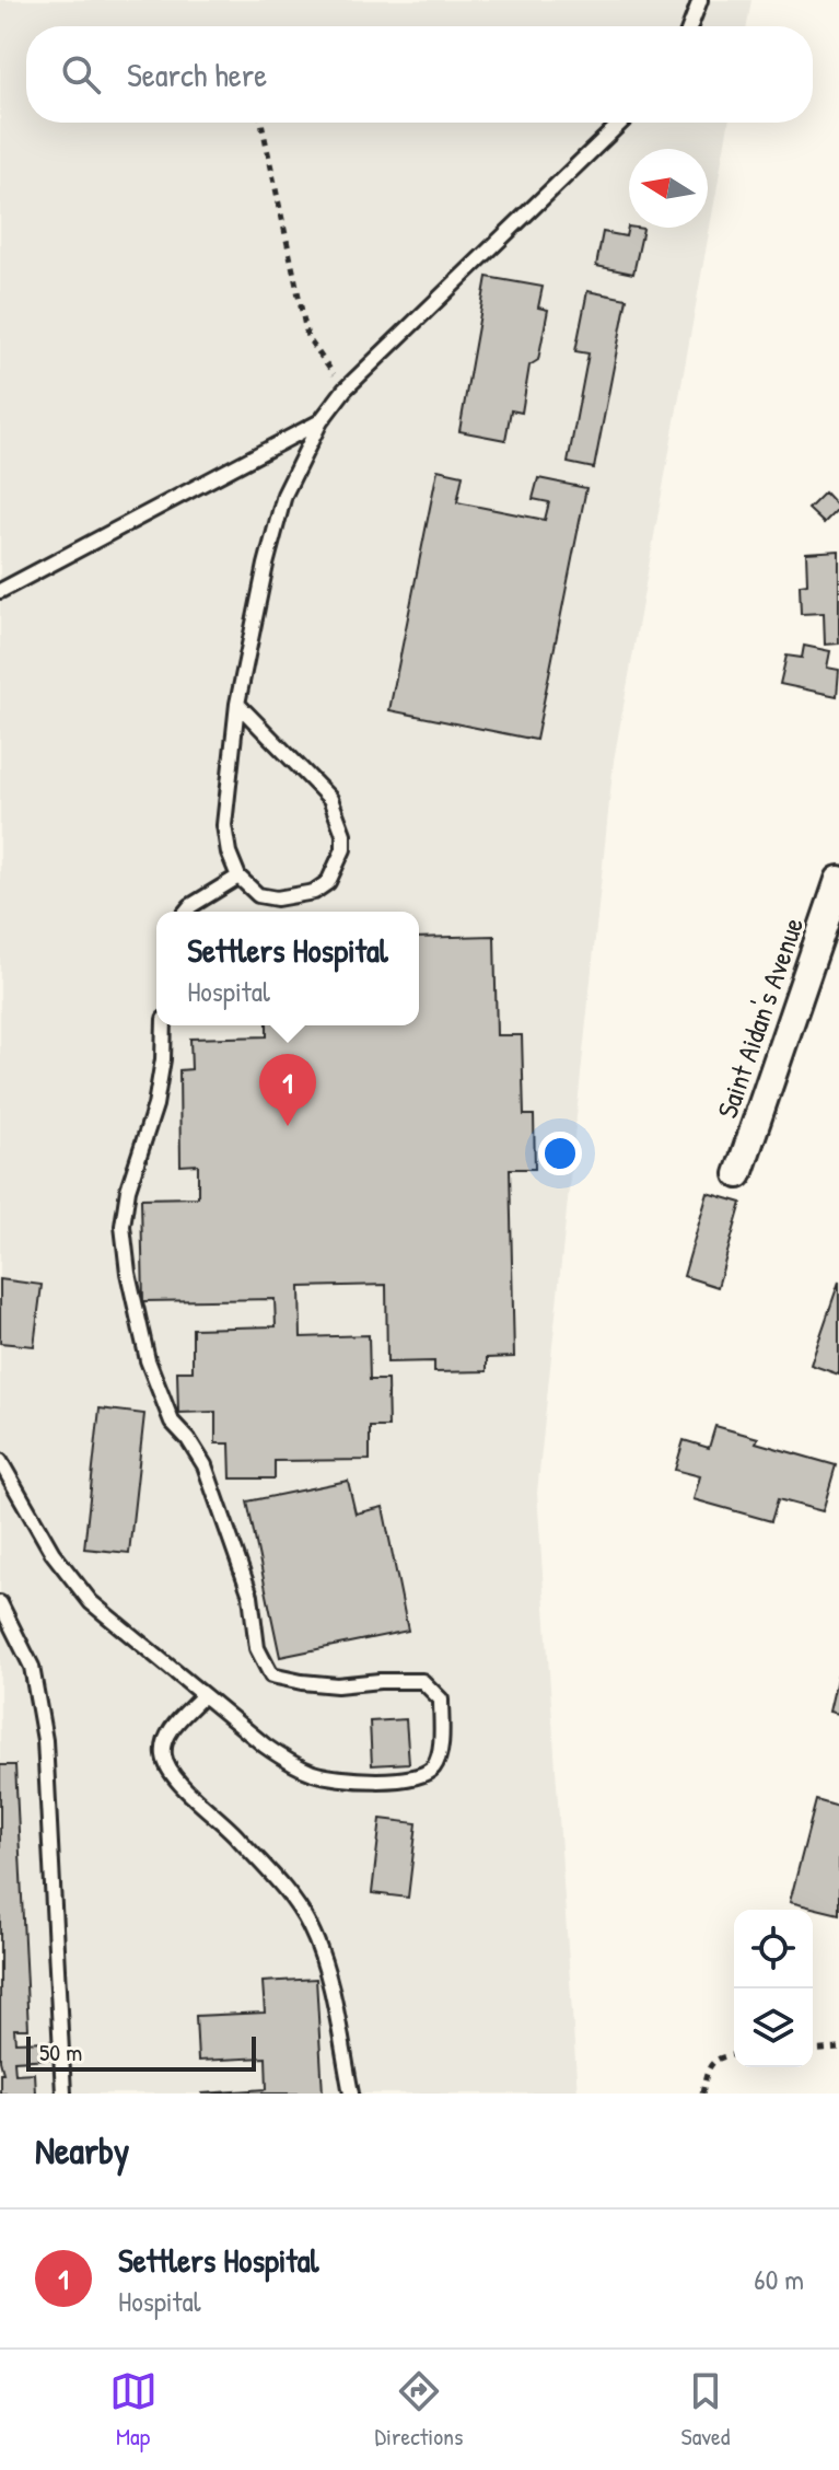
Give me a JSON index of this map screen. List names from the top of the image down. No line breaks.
{"streets":{"street":["Saint Aidan's Avenue"]},"scale_bar":"50 m","north":"left","page":{"search":"Search here","popup":["Settlers Hospital","Hospital"],"pins":"1","scale":"50 m","heading":"Nearby","list":[{"mark":"1","name":"Settlers Hospital","note":"Hospital","value":"60 m"}],"nav":["Map","Directions","Saved"]}}
